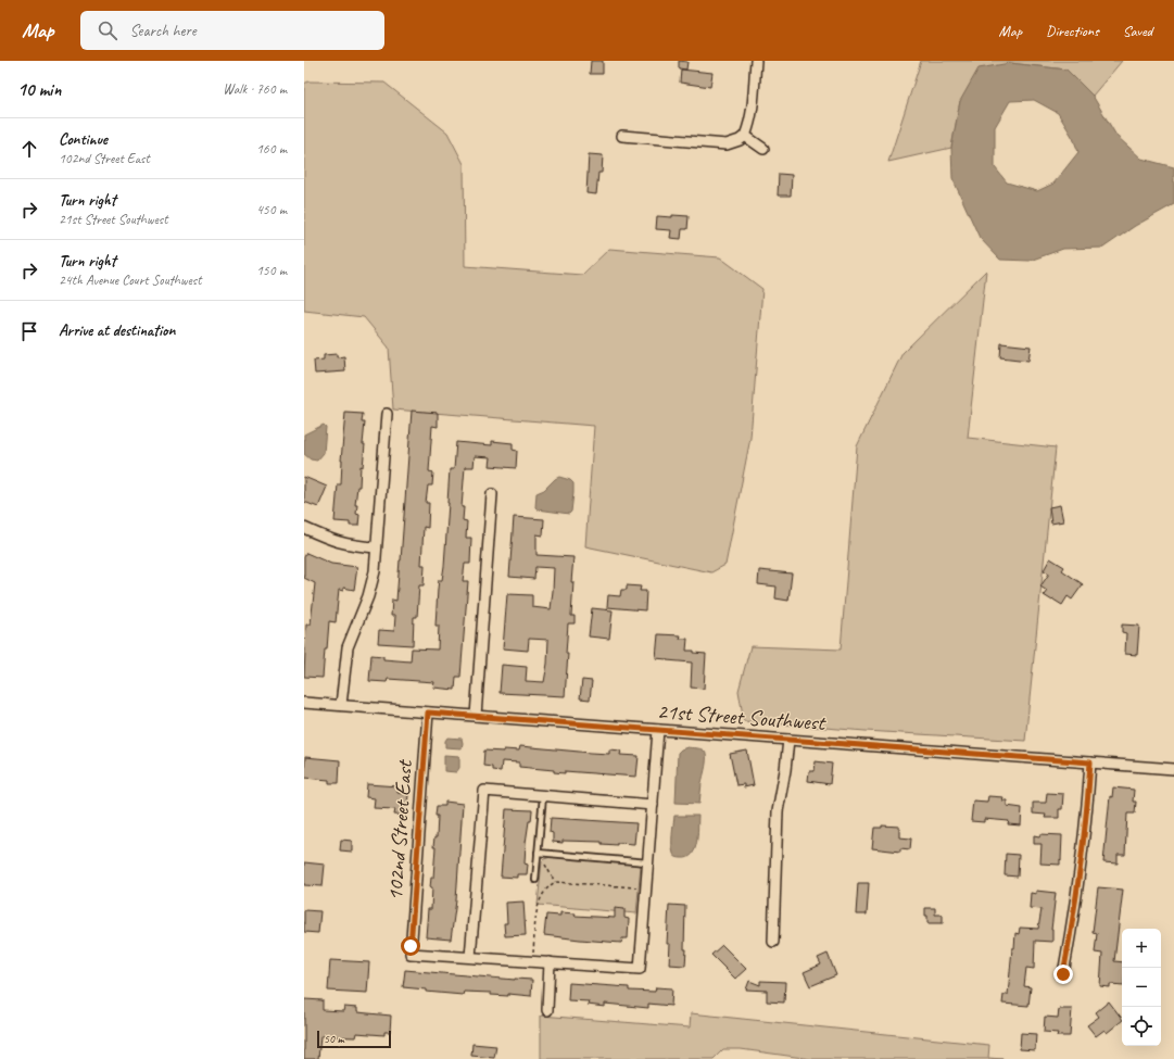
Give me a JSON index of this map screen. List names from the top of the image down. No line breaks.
{"streets":{"street":["21st Street Southwest","102nd Street East"]},"crossings":[["21st Street Southwest","102nd Street East"]],"scale_bar":"50 m","page":{"header":"Map","search":"Search here","nav":["Map","Directions","Saved"],"heading":["10 min","Walk · 760 m"],"list":[["Continue","102nd Street East","160 m"],["Turn right","21st Street Southwest","450 m"],["Turn right","24th Avenue Court Southwest","150 m"],"Arrive at destination"],"map_buttons":["+","−"],"scale":"50 m"}}
